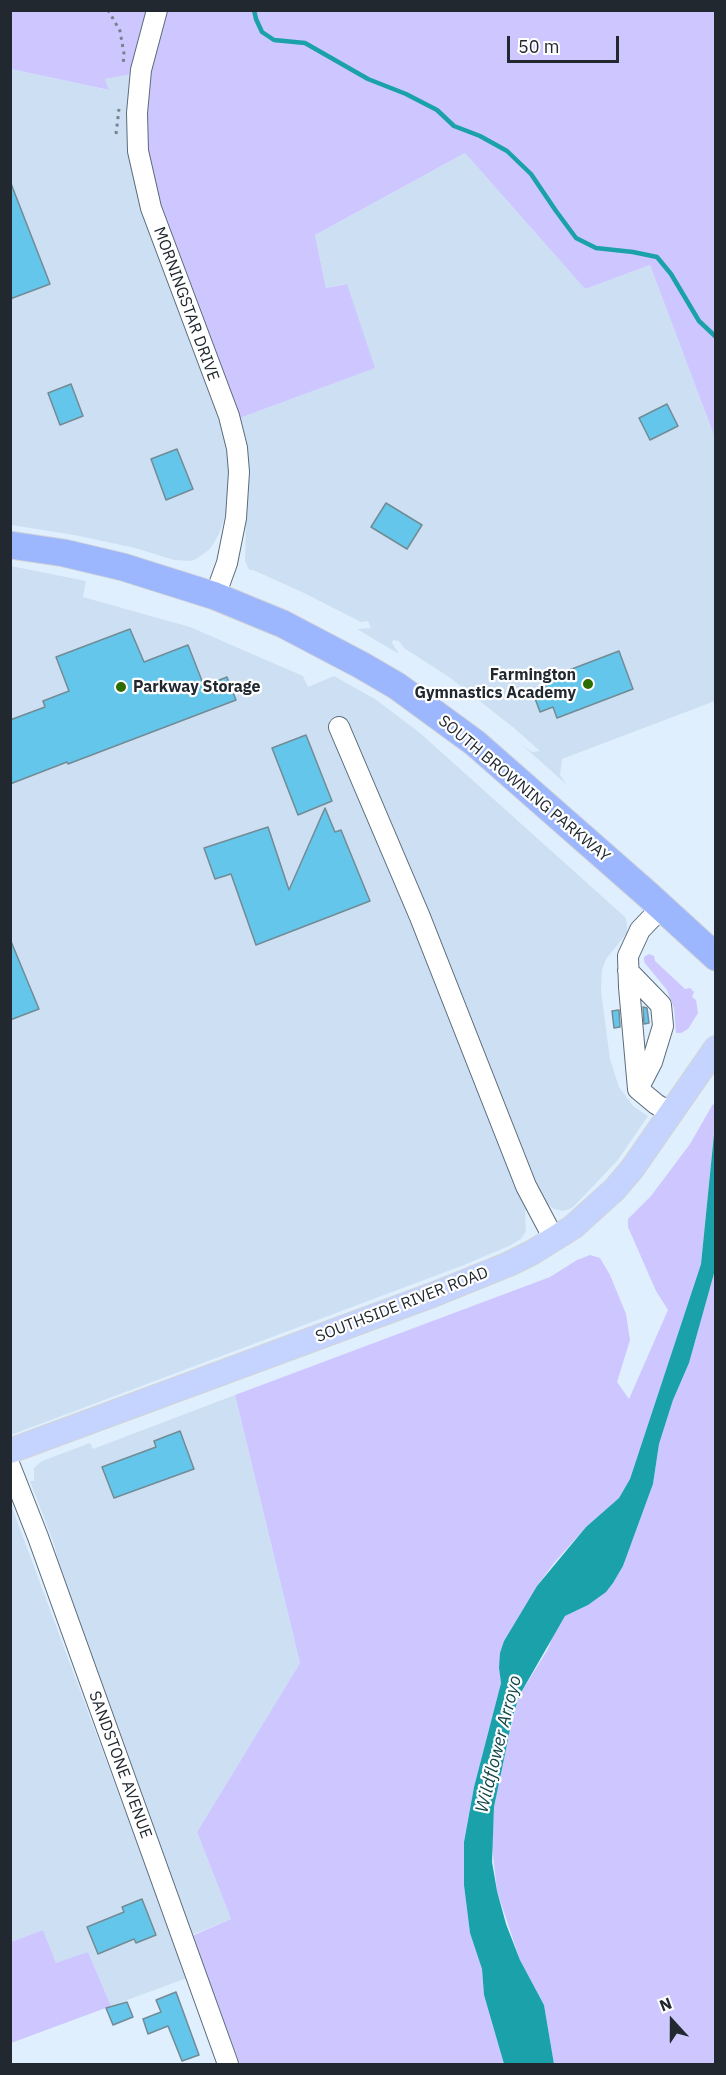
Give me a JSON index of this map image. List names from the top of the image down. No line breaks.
{"streets":{"highway":["SOUTH BROWNING PARKWAY"],"main road":["SOUTHSIDE RIVER ROAD"],"street":["MORNINGSTAR DRIVE","SANDSTONE AVENUE"]},"crossings":[["MORNINGSTAR DRIVE","SOUTH BROWNING PARKWAY"]],"water":["Wildflower Arroyo"],"places":["Farmington Gymnastics Academy","Parkway Storage"],"scale_bar":"50 m","north":"top"}
